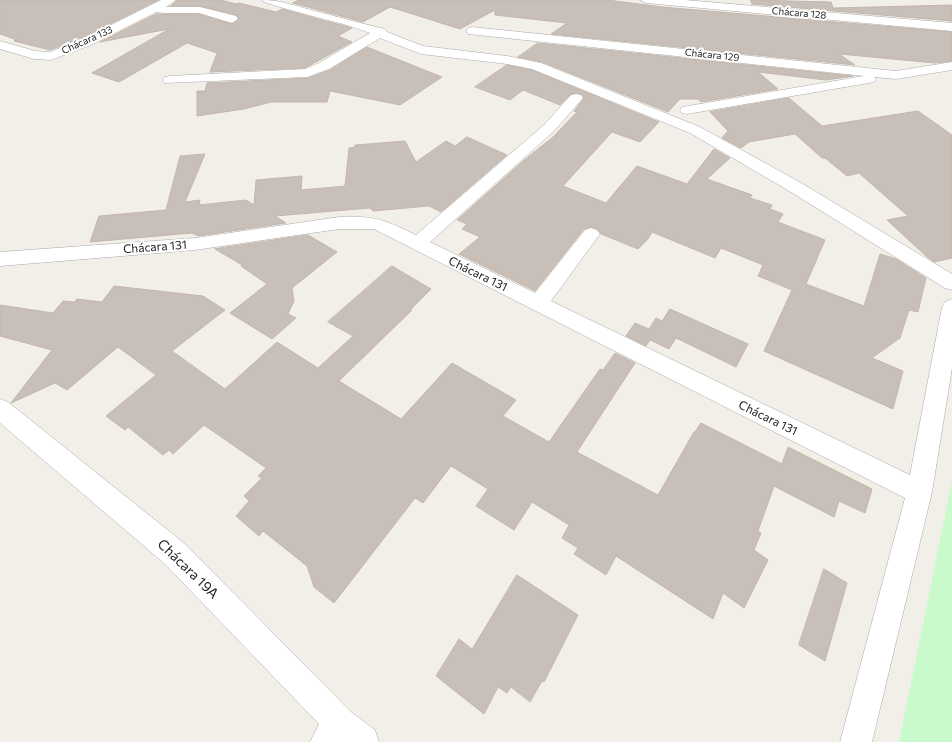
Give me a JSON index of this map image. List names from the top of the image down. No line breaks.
{"streets":{"street":["Chácara 128","Chácara 133","Chácara 129","Chácara 131","Chácara 19A"]}}
